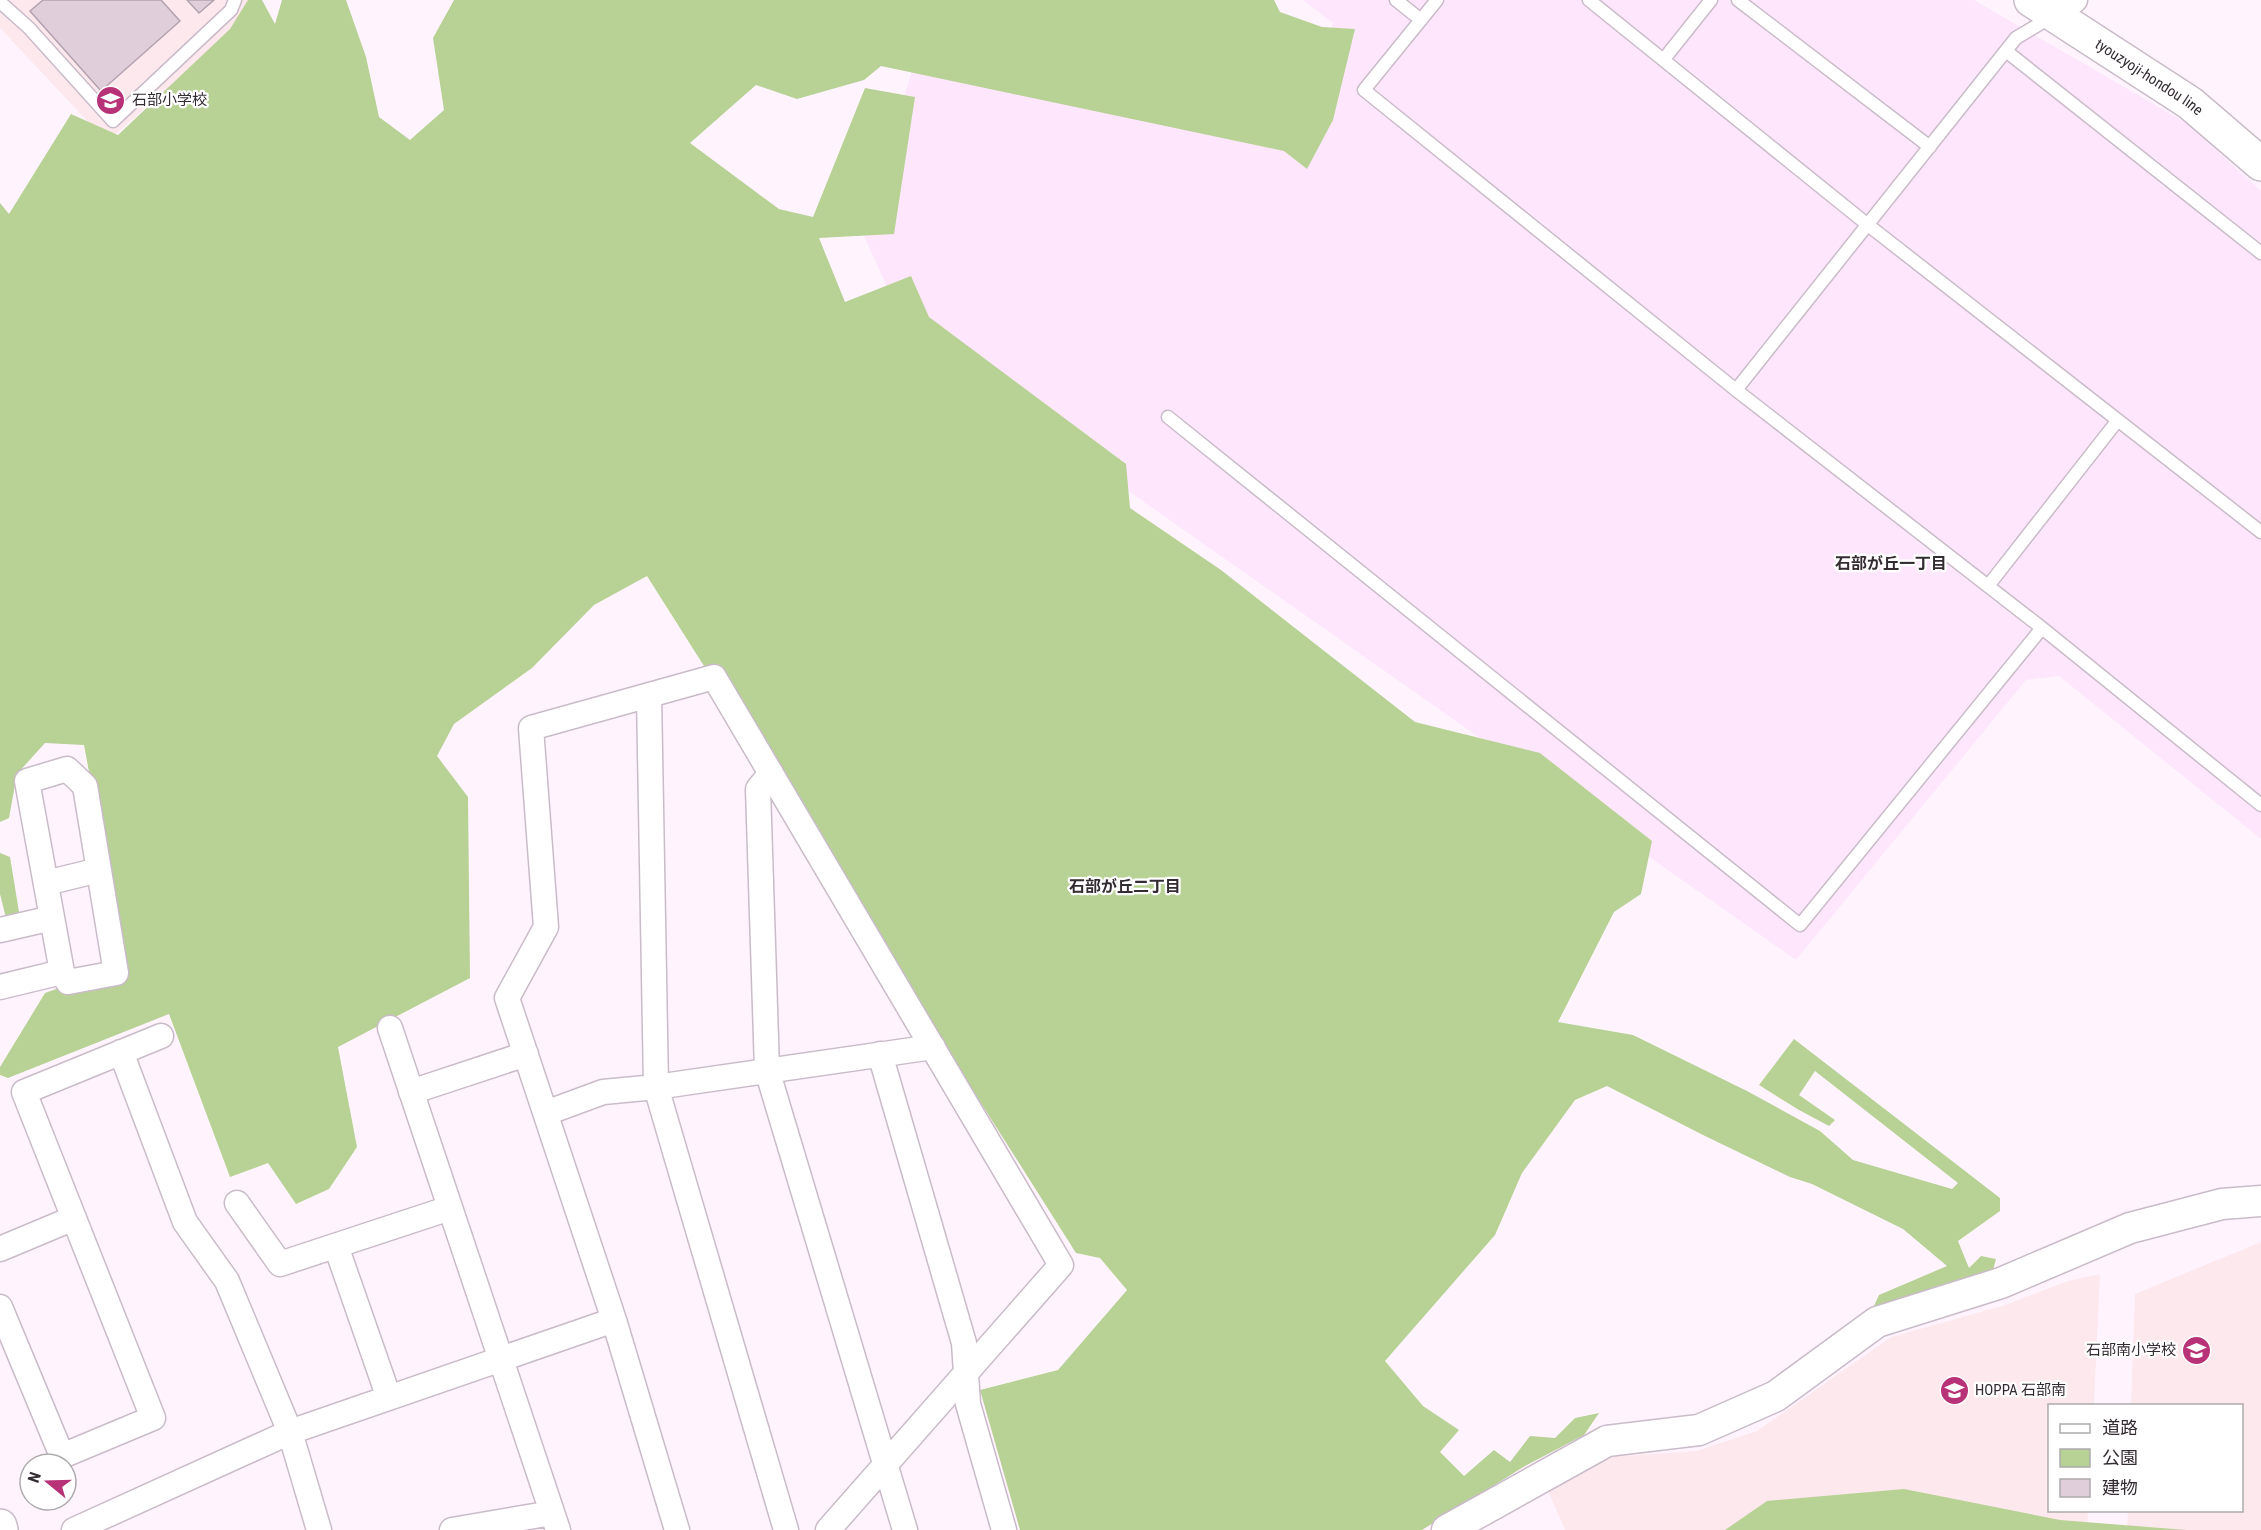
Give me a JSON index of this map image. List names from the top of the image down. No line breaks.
{"streets":{"main road":["tyouzyoji-hondou line"]},"districts":["石部が丘一丁目","石部が丘二丁目"],"places":{"school or university":["石部小学校","石部南小学校","HOPPA 石部南"]},"legend":["道路","公園","建物"],"north":"left"}
